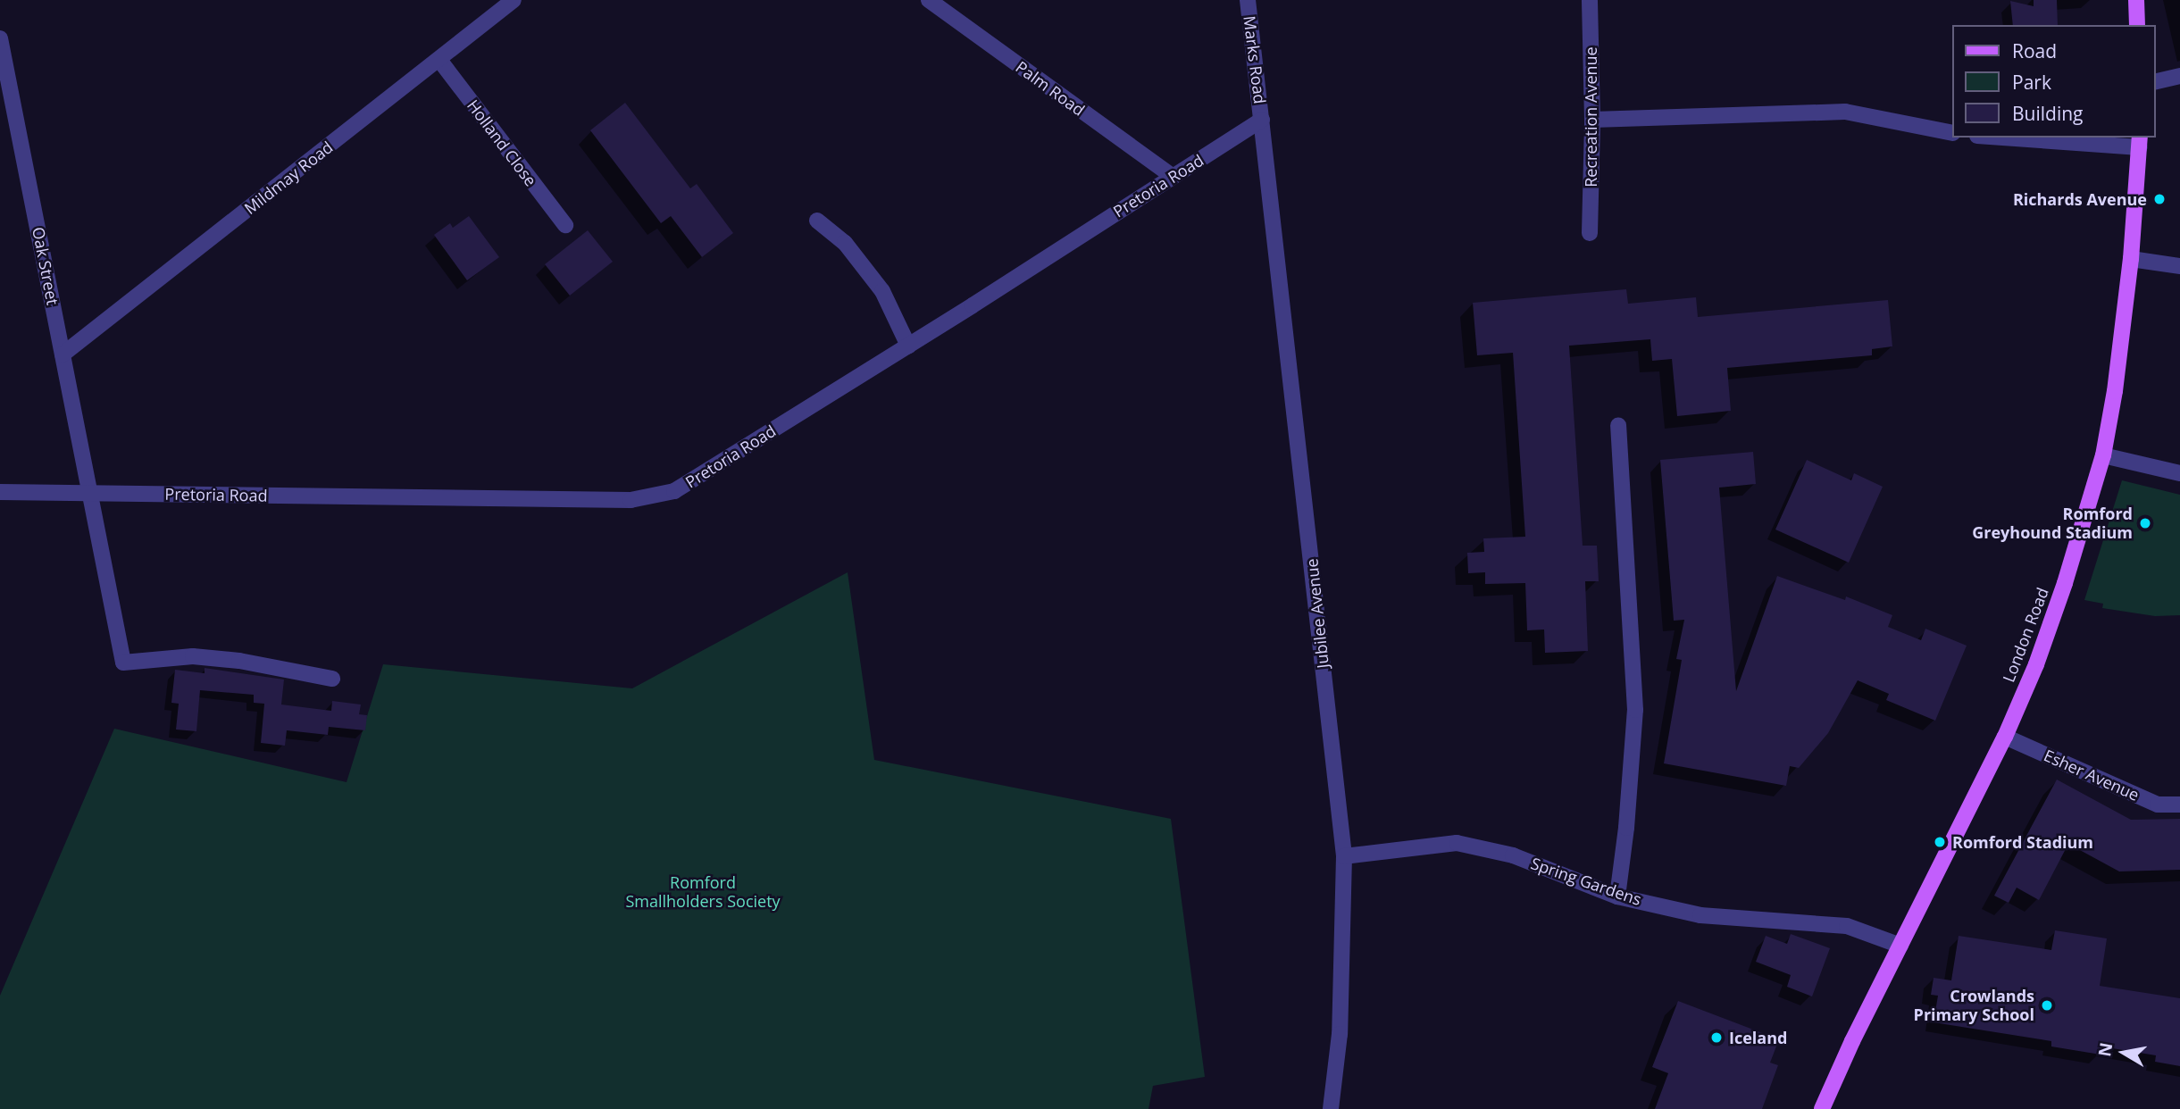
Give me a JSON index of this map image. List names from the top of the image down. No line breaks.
{"streets":{"main road":["London Road"],"street":["Marks Road","Palm Road","Recreation Avenue","Holland Close","Mildmay Road","Pretoria Road","Oak Street","Jubilee Avenue","Esher Avenue","Spring Gardens"]},"crossings":[["Marks Road","Pretoria Road"],["Marks Road","Jubilee Avenue"],["Palm Road","Pretoria Road"],["Holland Close","Mildmay Road"],["Mildmay Road","Oak Street"],["Pretoria Road","Oak Street"],["Pretoria Road","Jubilee Avenue"],["Jubilee Avenue","Spring Gardens"],["London Road","Esher Avenue"],["London Road","Spring Gardens"]],"parks":["Romford Smallholders Society"],"places":["Richards Avenue","Romford Greyhound Stadium","Romford Stadium","Crowlands Primary School","Iceland"],"legend":["Road","Park","Building"],"north":"left"}
